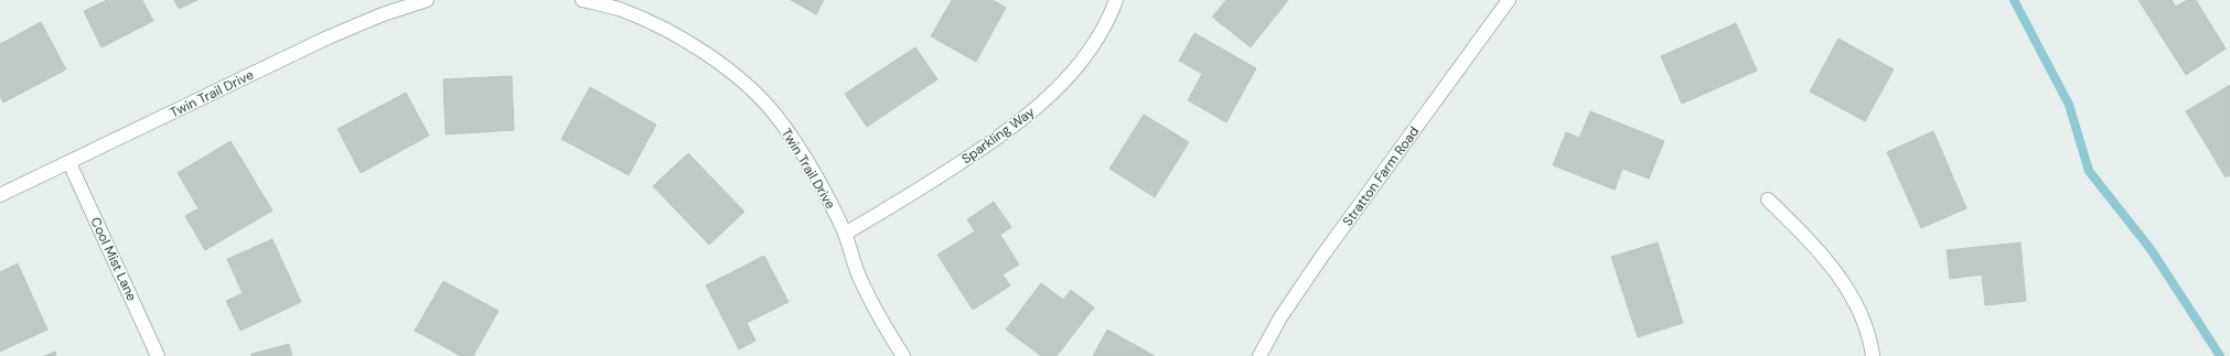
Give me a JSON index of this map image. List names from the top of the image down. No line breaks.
{"streets":{"street":["Twin Trail Drive","Sparkling Way","Stratton Farm Road","Cool Mist Lane"]},"crossings":[["Twin Trail Drive","Sparkling Way"],["Twin Trail Drive","Cool Mist Lane"]]}
